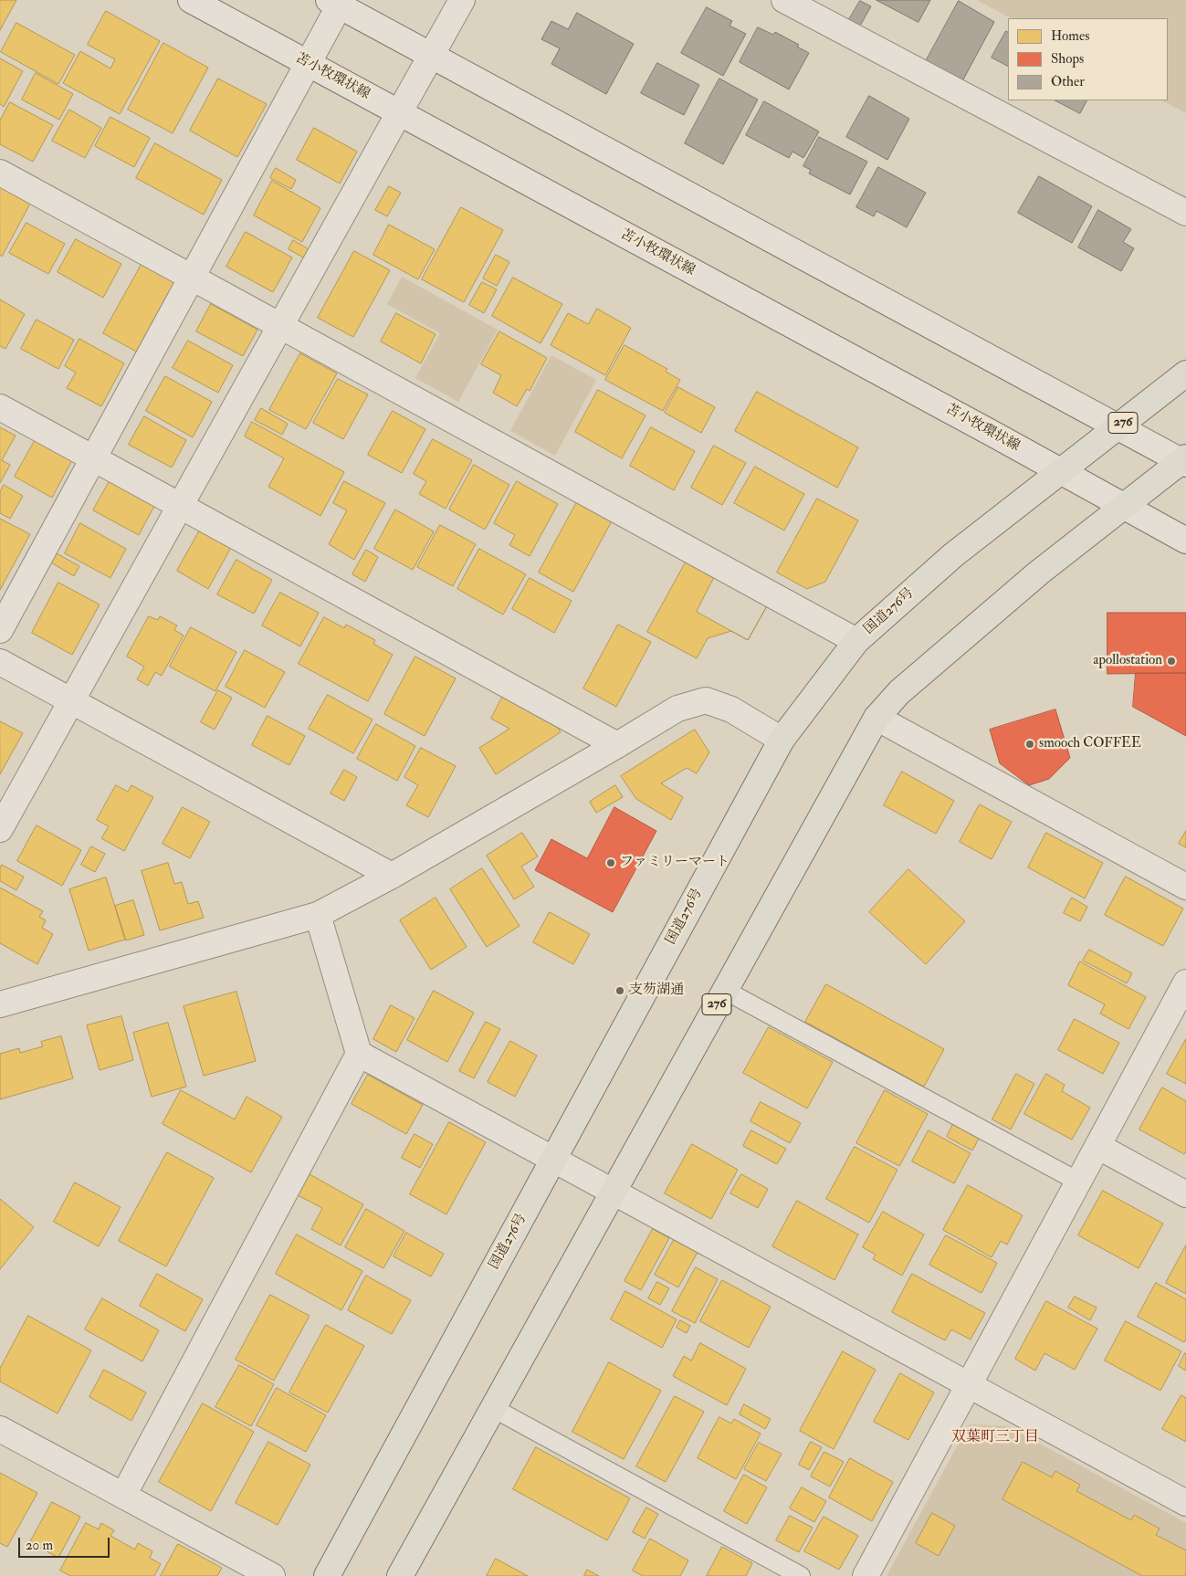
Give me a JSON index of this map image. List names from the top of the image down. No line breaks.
{"streets":{"highway":["276","国道276号"],"street":["苫小牧環状線"]},"crossings":[["苫小牧環状線","276"],["苫小牧環状線","国道276号"]],"districts":["双葉町三丁目"],"places":["apollostation","smooch COFFEE","ファミリーマート","支芴湖通"],"legend":["Homes","Shops","Other"],"scale_bar":"20 m"}
